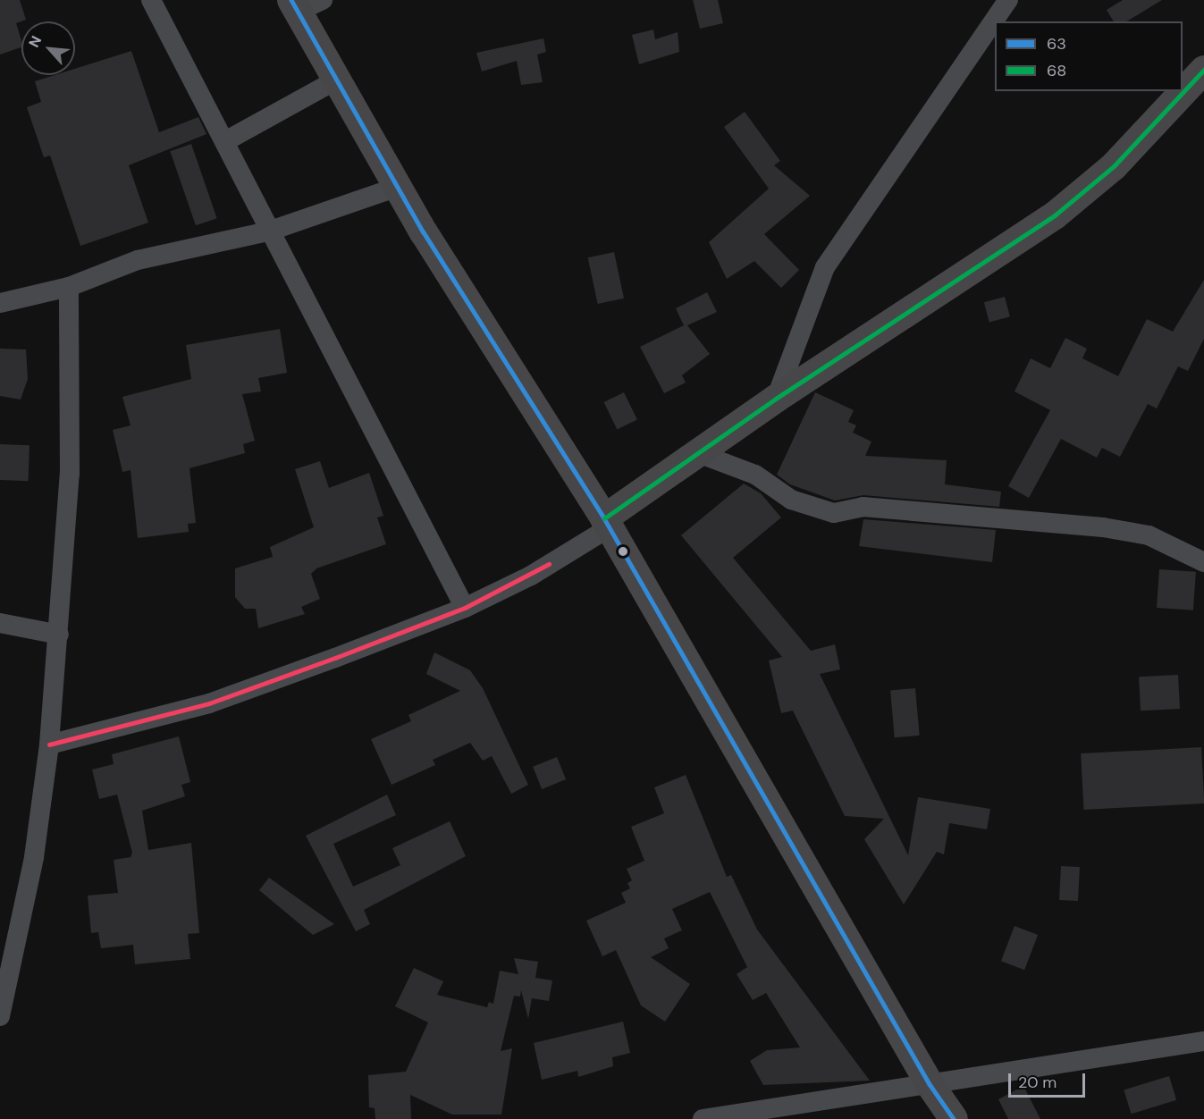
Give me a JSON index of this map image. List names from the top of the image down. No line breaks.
{"lines":["transit line 63","transit line 68"],"legend":["63","68"],"scale_bar":"20 m","north":"top left"}
